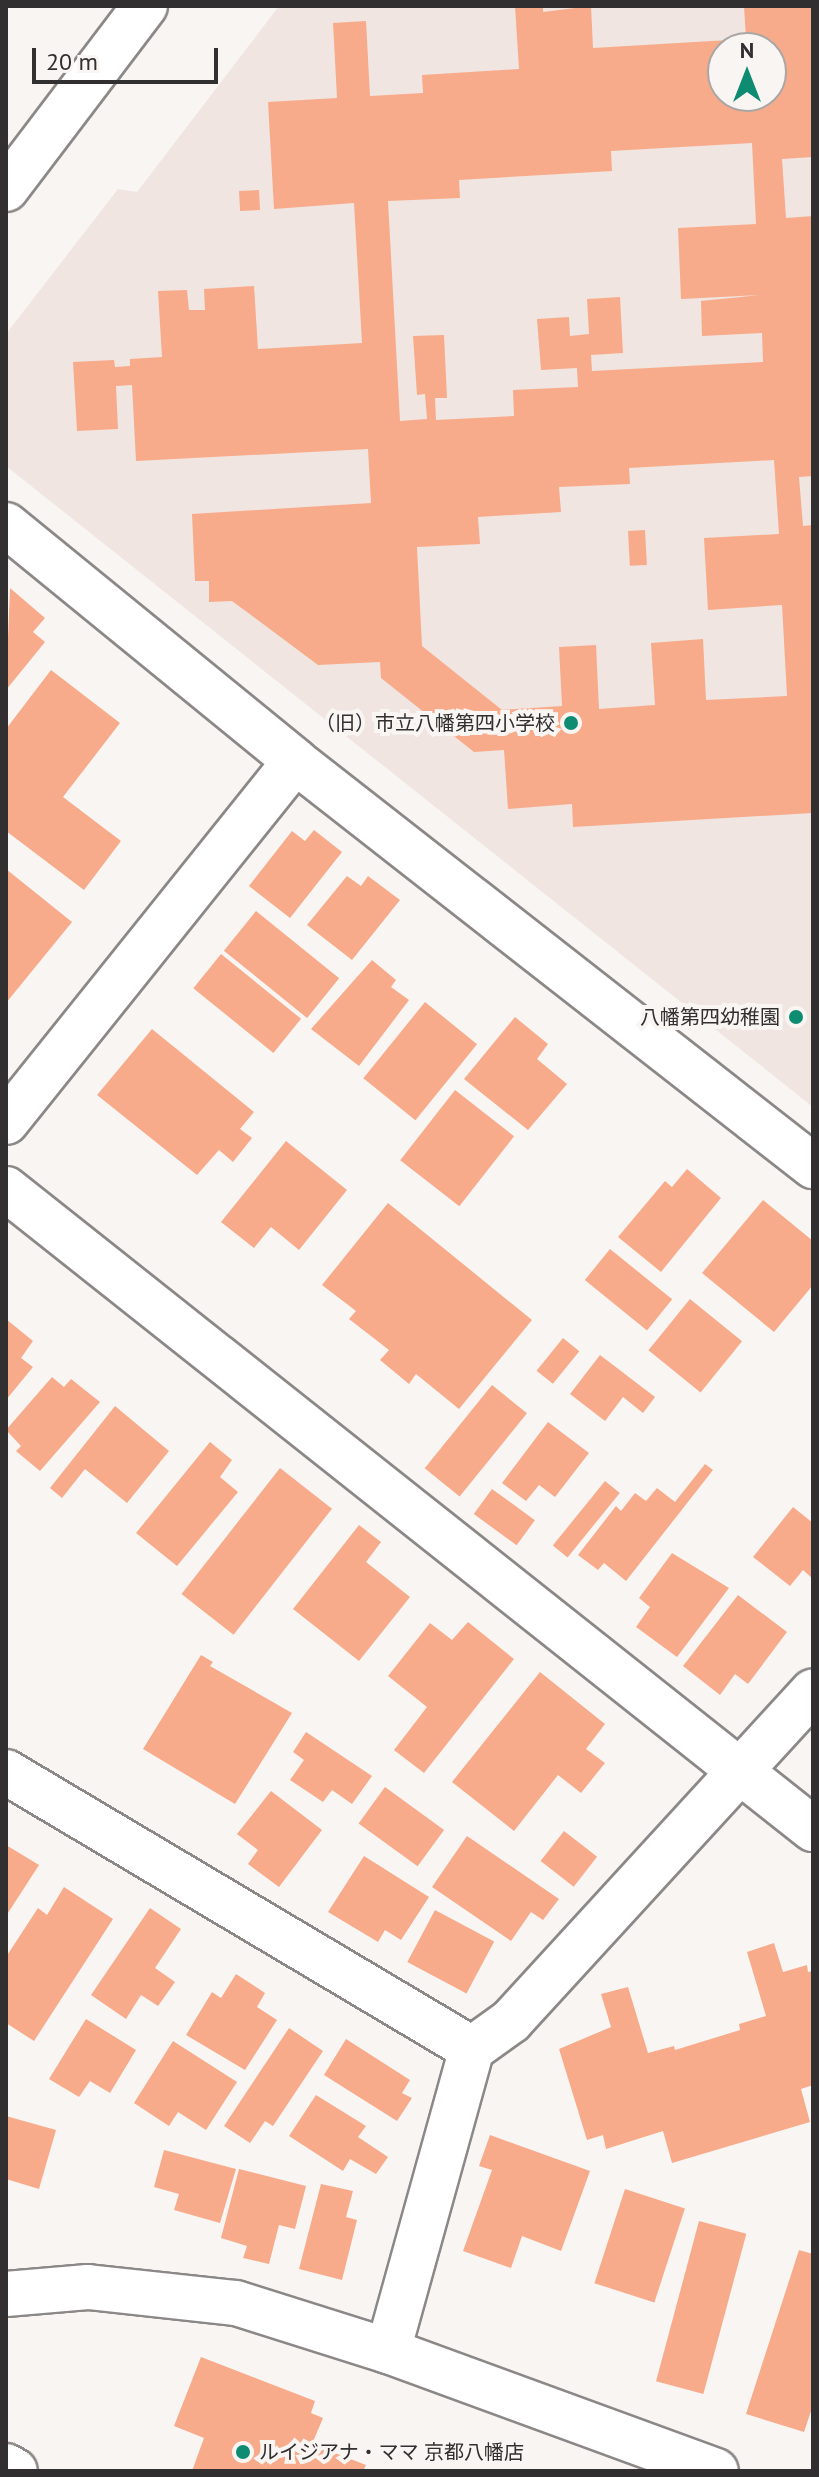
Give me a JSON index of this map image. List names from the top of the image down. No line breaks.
{"places":["（旧）市立八幡第四小学校","八幡第四幼稚園","ルイジアナ・ママ 京都八幡店"],"scale_bar":"20 m","north":"top"}
